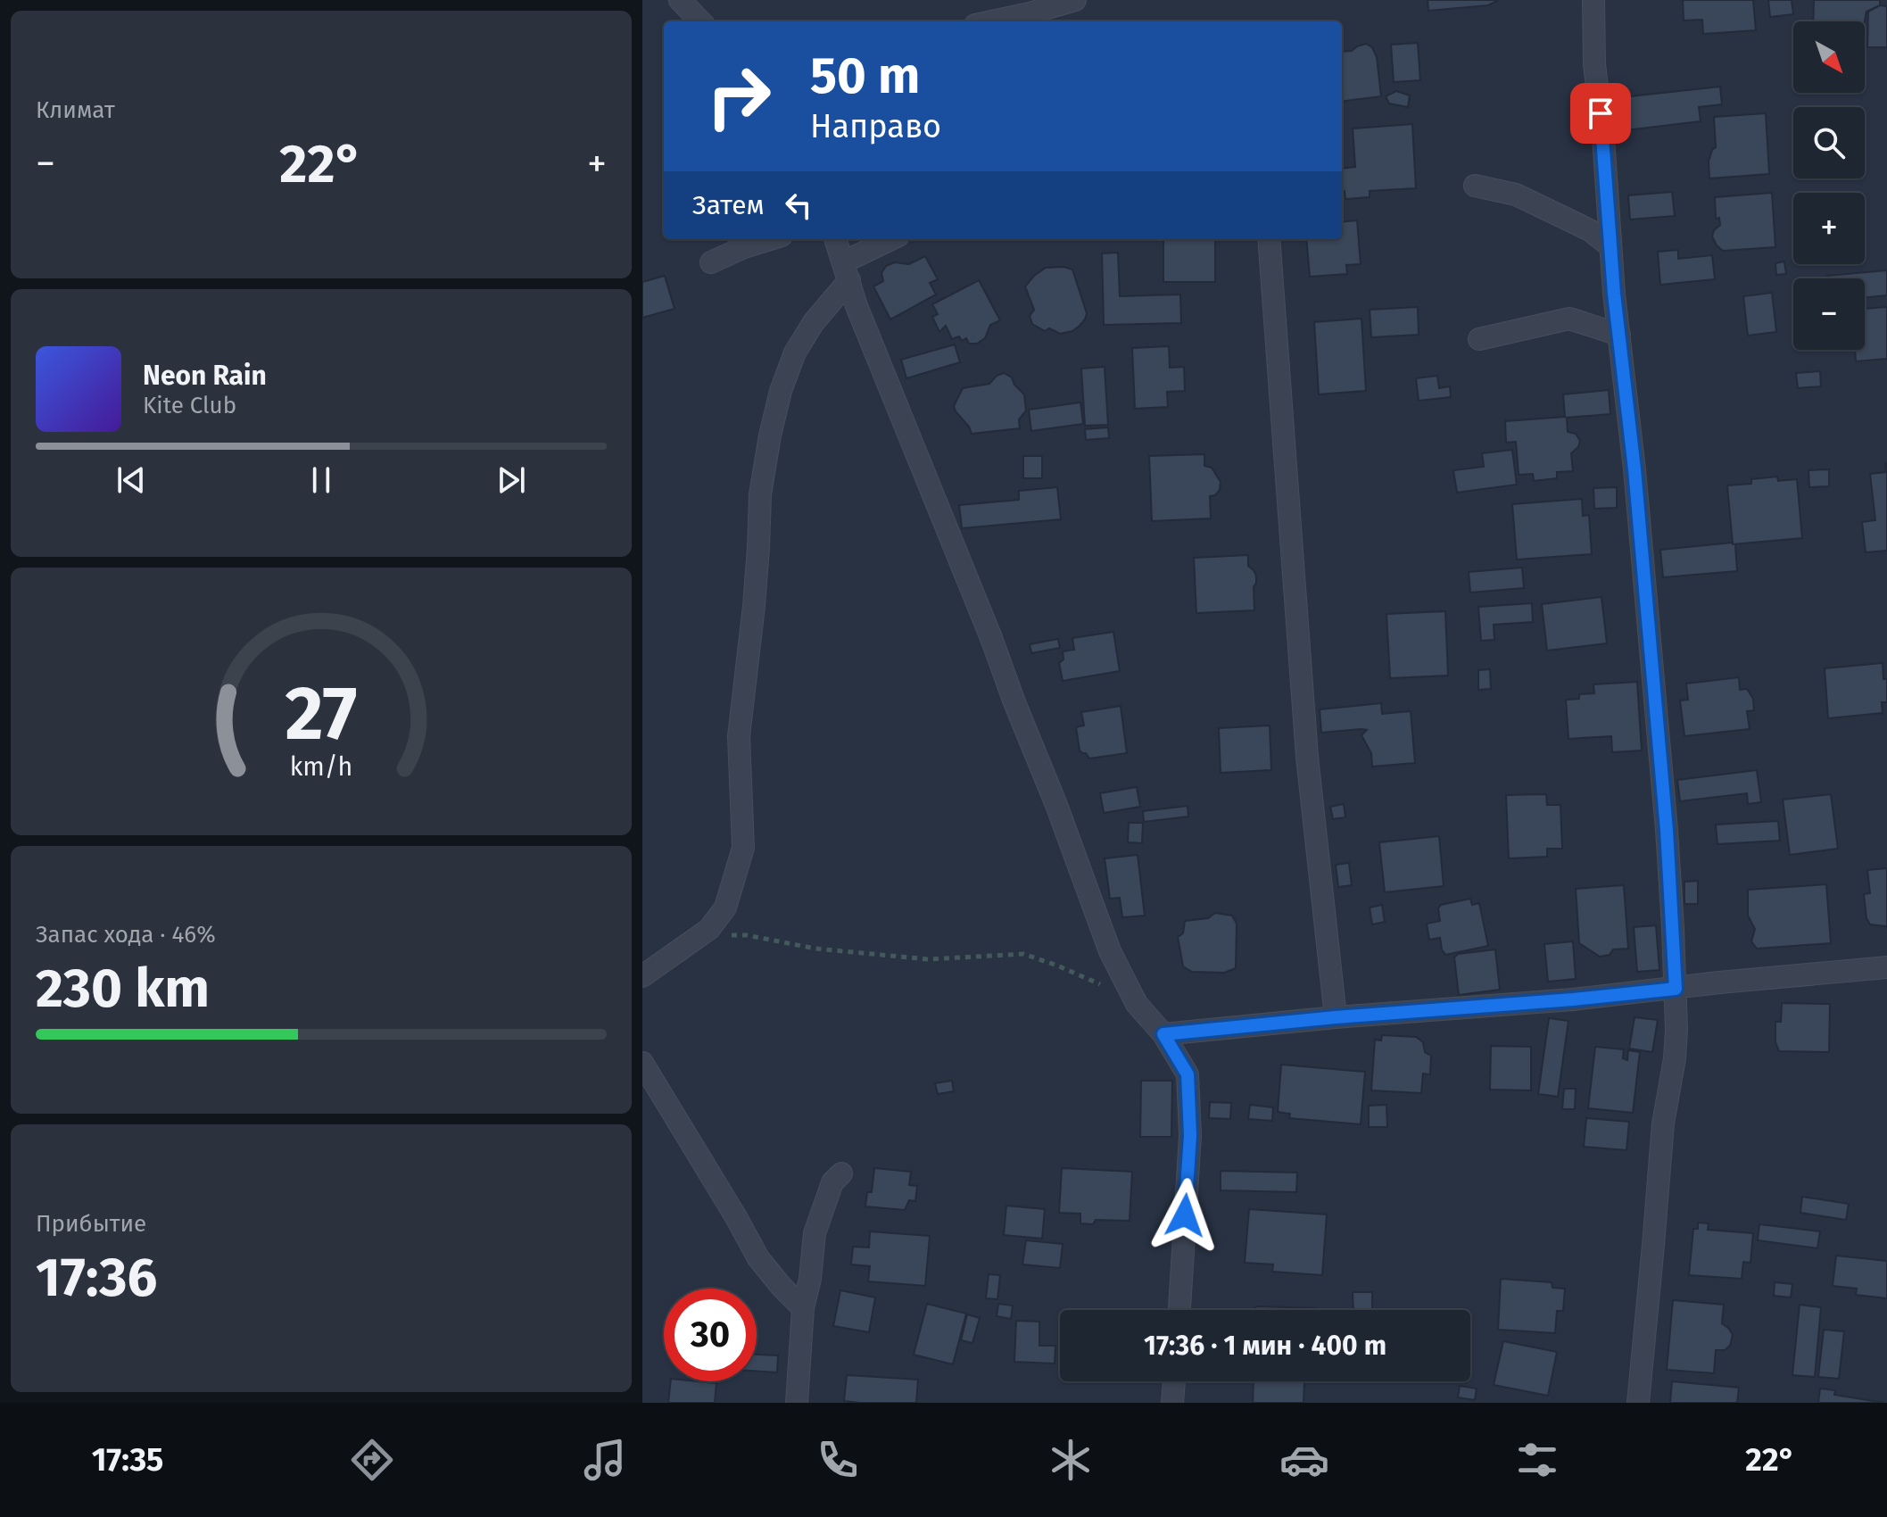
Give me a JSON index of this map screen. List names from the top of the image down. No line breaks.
{"north":"bottom right","page":{"tile":["Климат",["Запас хода · 46%","230 km"],["Прибытие","17:36"]],"map_buttons":["+","−"],"turn":["50 m","Направо"],"heat":["−","22°","+"],"then":"Затем","song":["Neon Rain","Kite Club"],"limit":"30","trip":"17:36 · 1 мин · 400 m","tabs":["17:35","22°"],"gauge":["27","km/h"]}}
